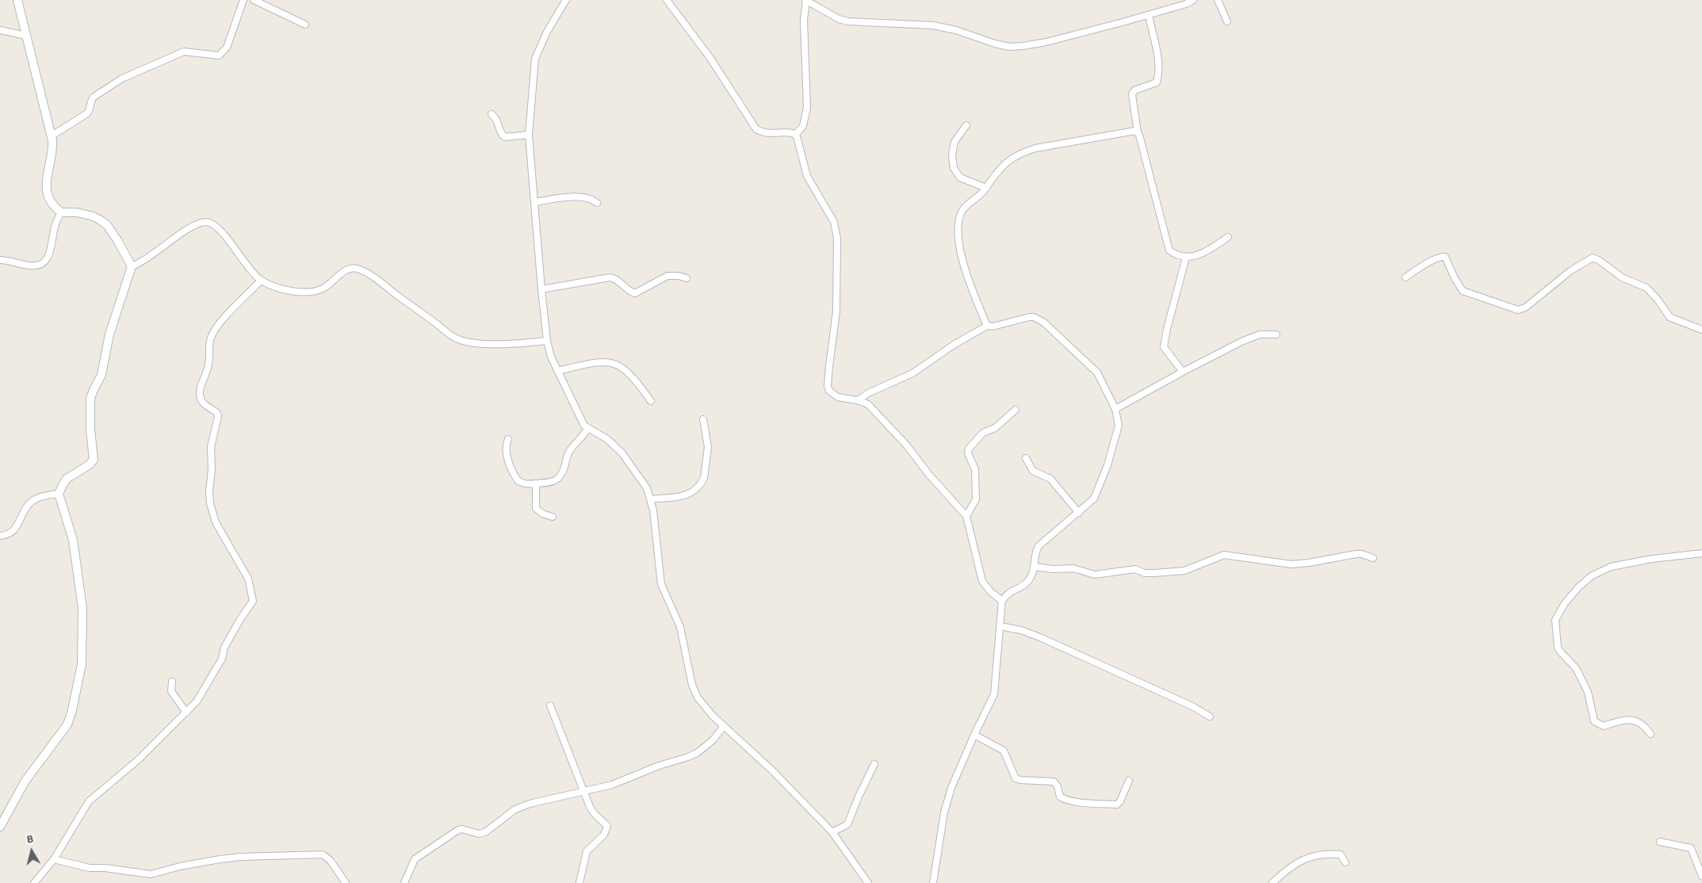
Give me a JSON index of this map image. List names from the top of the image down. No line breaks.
{"north":"top"}
